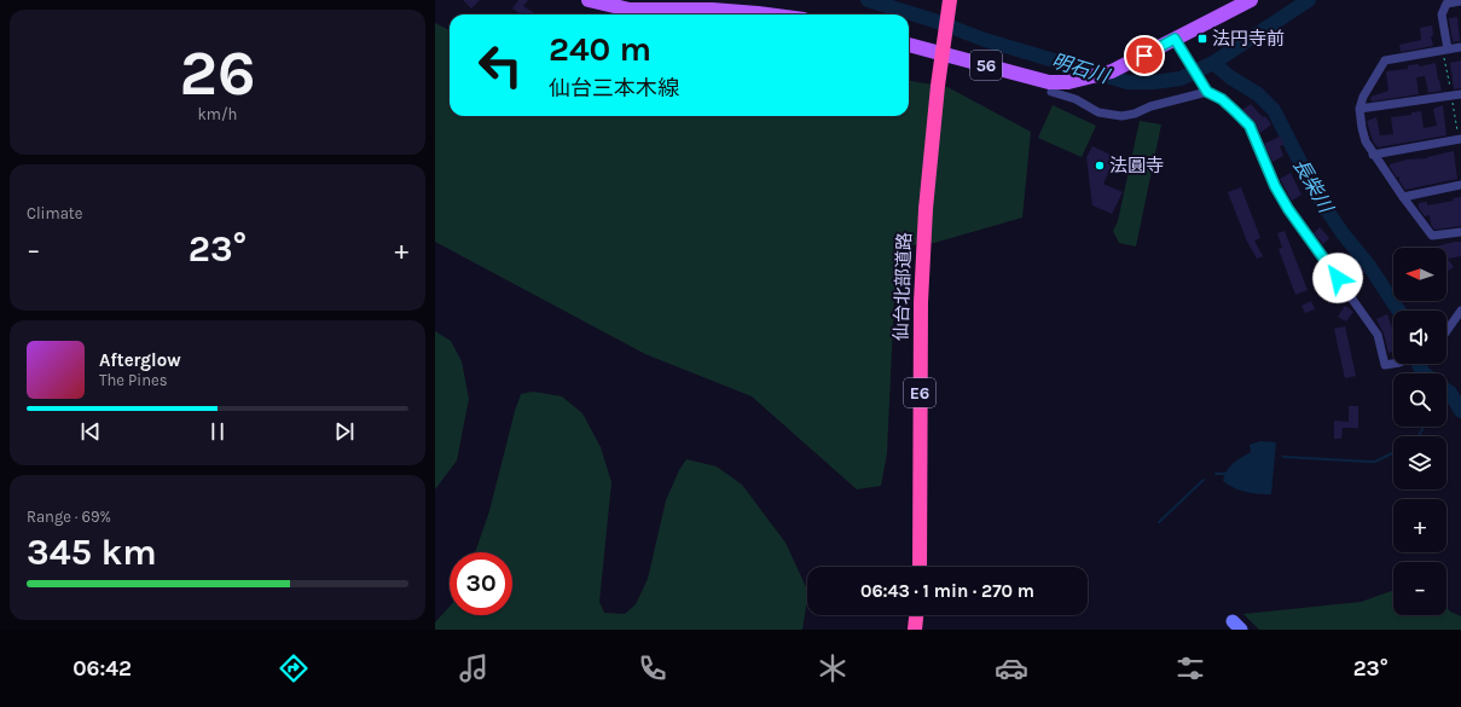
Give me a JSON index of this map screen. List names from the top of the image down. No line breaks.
{"streets":{"highway":["仙台北部道路","E6"],"main road":["56"]},"water":["明石川","長柴川"],"places":{"transit":["法円寺前"],"other":["法圓寺"]},"north":"left","page":{"tile":[["26","km/h"],"Climate",["Range · 69%","345 km"]],"turn":["240 m","仙台三本木線"],"heat":["−","23°","+"],"map_buttons":["+","−"],"song":["Afterglow","The Pines"],"limit":"30","trip":"06:43 · 1 min · 270 m","tabs":["06:42","23°"]}}
